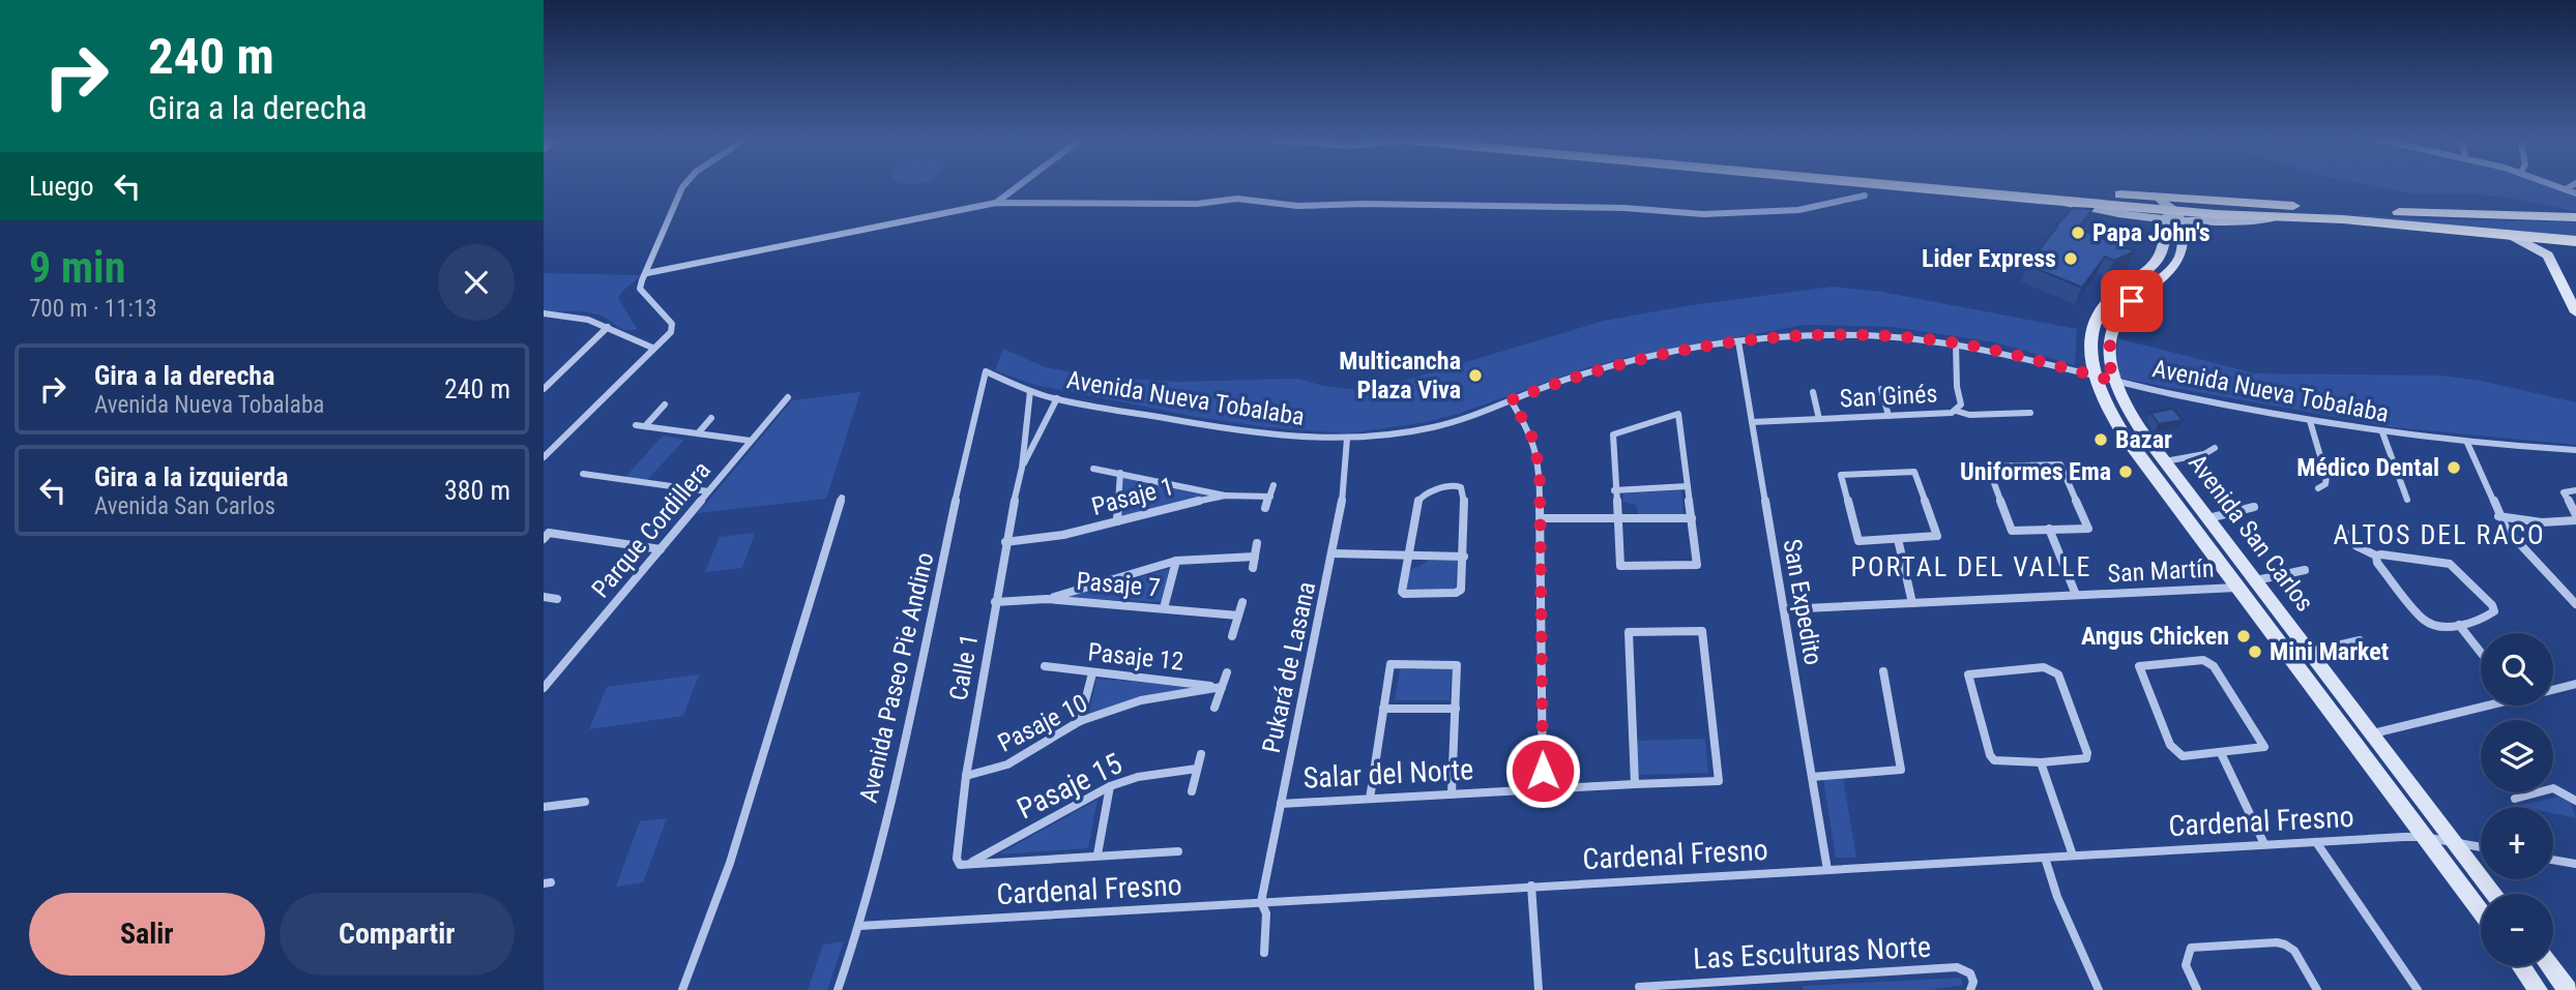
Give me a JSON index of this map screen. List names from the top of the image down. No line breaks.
{"streets":{"main road":["Avenida San Carlos"],"street":["Avenida Nueva Tobalaba","San Ginés","Pasaje 1","Parque Cordillera","San Martín","Pasaje 7","San Expedito","Pasaje 12","Calle 1","Pukará de Lasana","Avenida Paseo Pie Andino","Pasaje 10","Salar del Norte","Pasaje 15","Cardenal Fresno","Las Esculturas Norte"]},"crossings":[["Avenida Nueva Tobalaba","San Ginés"],["Avenida Nueva Tobalaba","Avenida San Carlos"],["Avenida Nueva Tobalaba","San Expedito"],["Avenida Nueva Tobalaba","Calle 1"],["Avenida Nueva Tobalaba","Pukará de Lasana"],["Avenida Nueva Tobalaba","Avenida Paseo Pie Andino"],["San Ginés","San Expedito"],["Pasaje 1","Calle 1"],["Avenida San Carlos","San Martín"],["Avenida San Carlos","Cardenal Fresno"],["San Martín","San Expedito"],["Pasaje 7","Calle 1"],["San Expedito","Cardenal Fresno"],["Pasaje 12","Pasaje 10"],["Calle 1","Pasaje 10"],["Calle 1","Pasaje 15"],["Pukará de Lasana","Salar del Norte"],["Pukará de Lasana","Cardenal Fresno"],["Avenida Paseo Pie Andino","Cardenal Fresno"]],"districts":["ALTOS DEL RACO","PORTAL DEL VALLE"],"places":["Papa John's","Lider Express","Multicancha Plaza Viva","Bazar","Médico Dental","Uniformes Ema","Angus Chicken","Mini Market"],"page":{"turn":["240 m","Gira a la derecha"],"then":"Luego","heading":["9 min","700 m · 11:13"],"list":[{"name":"Gira a la derecha","note":"Avenida Nueva Tobalaba","value":"240 m"},{"name":"Gira a la izquierda","note":"Avenida San Carlos","value":"380 m"}],"map_buttons":["+","−"],"buttons":["Salir","Compartir"]}}
